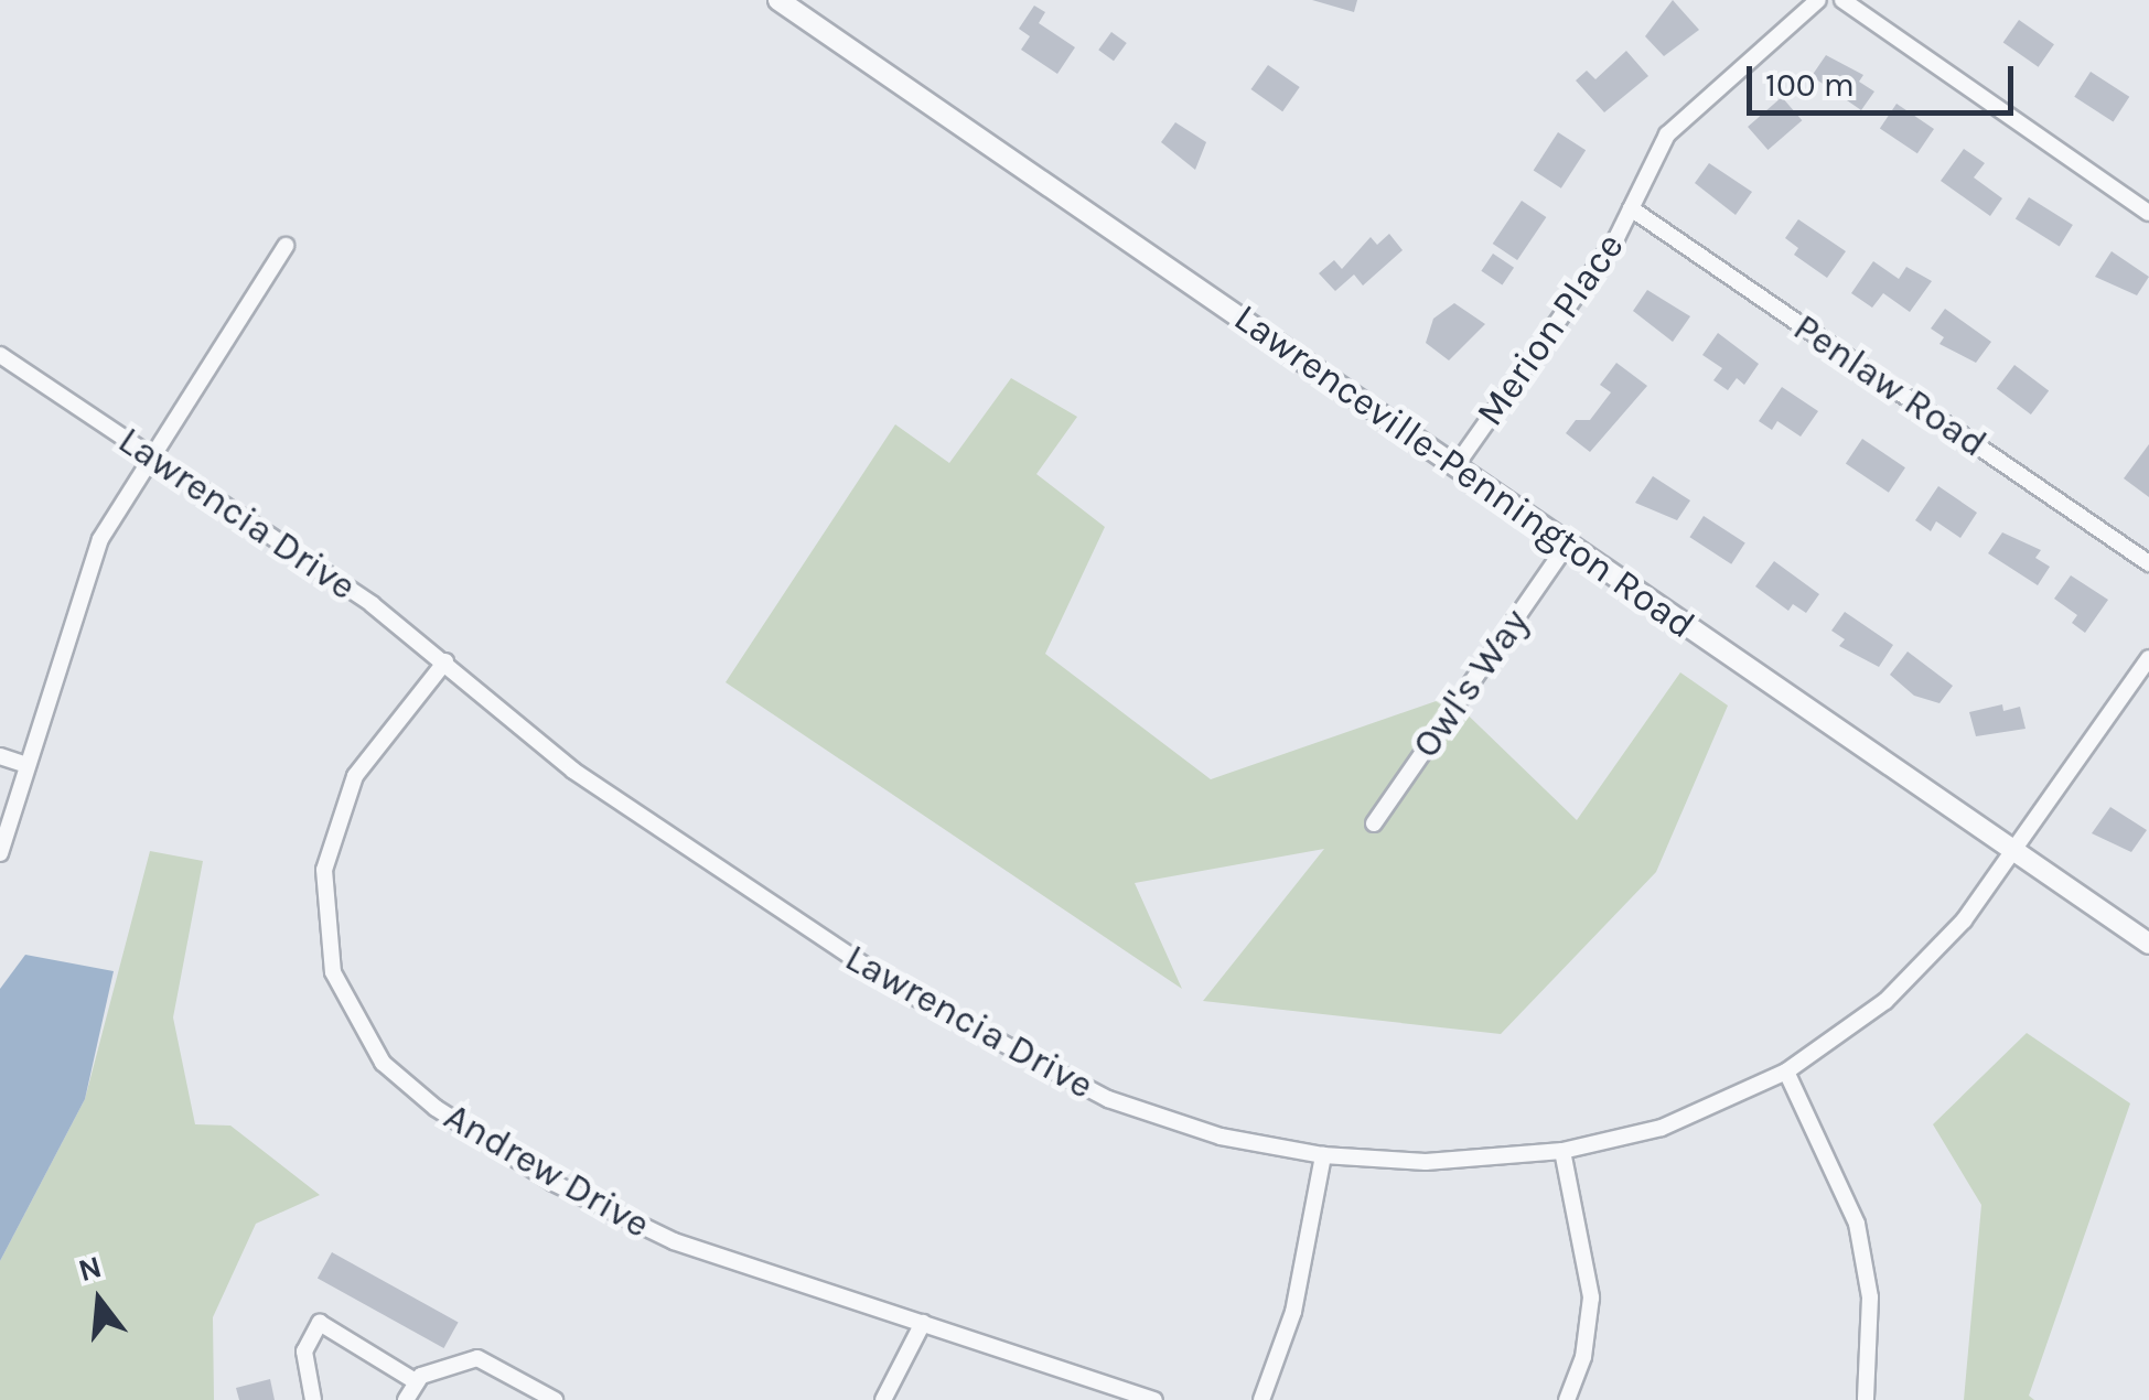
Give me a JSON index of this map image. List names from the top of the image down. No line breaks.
{"streets":{"street":["Merion Place","Penlaw Road","Lawrenceville-Pennington Road","Lawrencia Drive","Owl's Way","Andrew Drive"]},"crossings":[["Merion Place","Penlaw Road"],["Merion Place","Lawrenceville-Pennington Road"],["Lawrenceville-Pennington Road","Lawrencia Drive"],["Lawrenceville-Pennington Road","Owl's Way"],["Lawrencia Drive","Andrew Drive"]],"scale_bar":"100 m","north":"top"}
